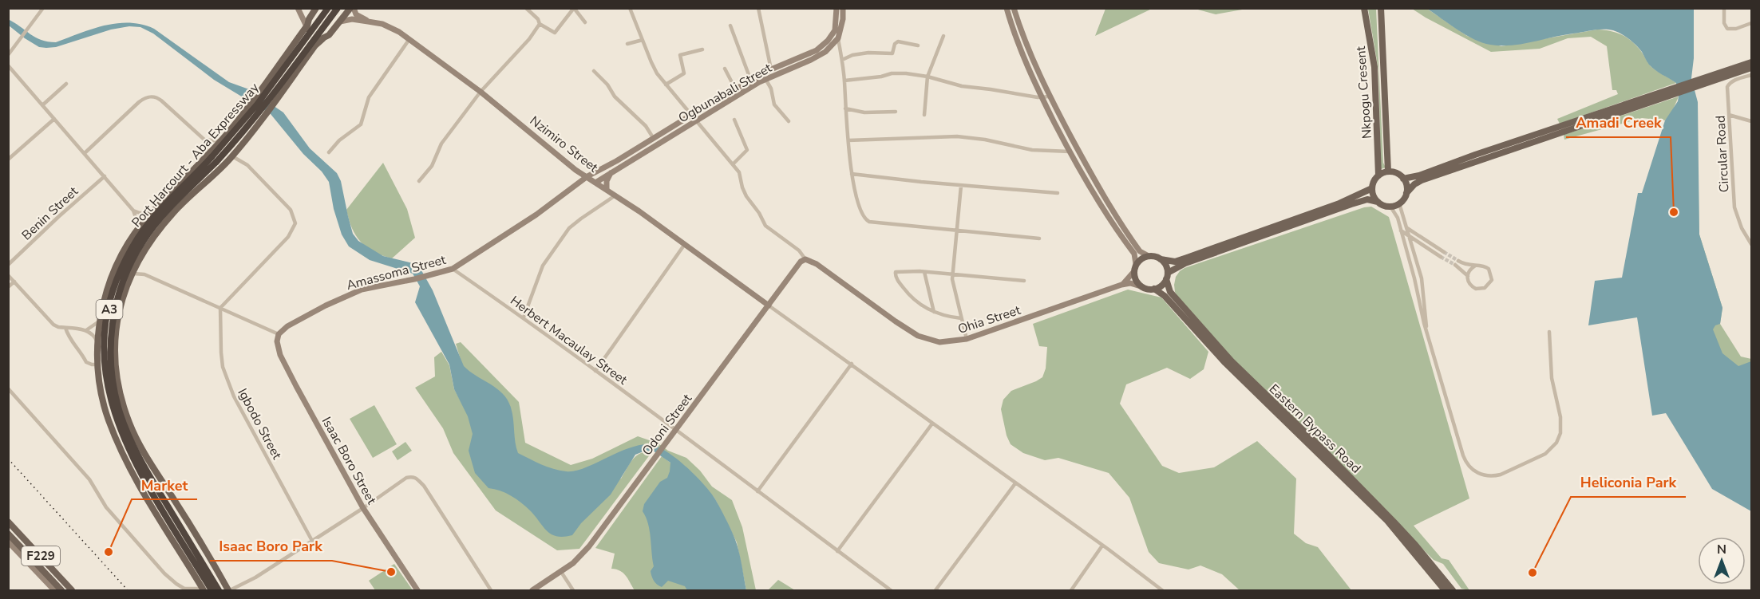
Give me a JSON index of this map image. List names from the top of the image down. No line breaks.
{"streets":{"highway":["Port Harcourt - Aba Expressway","A3"],"main road":["Nkpogu Cresent","Eastern Bypass Road","F229"],"street":["Ogbunabali Street","Nzimiro Street","Circular Road","Benin Street","Amassoma Street","Ohia Street","Herbert Macaulay Street","Igbodo Street","Odoni Street","Isaac Boro Street"]},"crossings":[["Ogbunabali Street","Nzimiro Street"],["Ogbunabali Street","Amassoma Street"],["Nzimiro Street","Amassoma Street"],["Nzimiro Street","Odoni Street"],["Amassoma Street","Herbert Macaulay Street"],["Amassoma Street","Isaac Boro Street"],["Ohia Street","Odoni Street"],["Ohia Street","Eastern Bypass Road"],["Herbert Macaulay Street","Odoni Street"]],"places":["Amadi Creek","Market","Isaac Boro Park","Heliconia Park"],"north":"top"}
